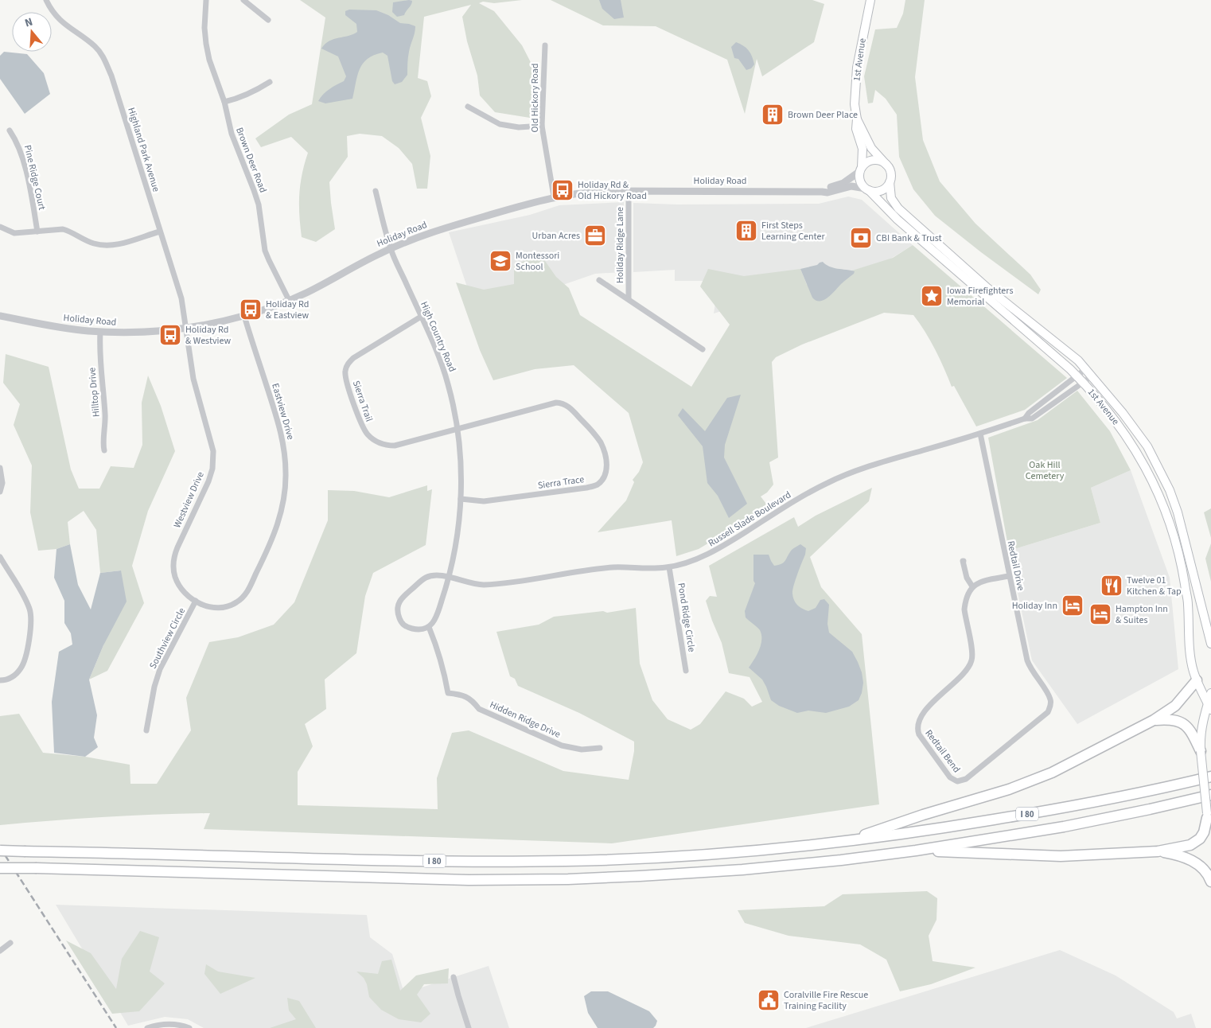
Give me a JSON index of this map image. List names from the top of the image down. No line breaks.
{"streets":{"highway":["I 80"],"main road":["1st Avenue"],"street":["Old Hickory Road","Highland Park Avenue","Brown Deer Road","Pine Ridge Court","Holiday Road","Holiday Ridge Lane","High Country Road","Hilltop Drive","Sierra Trail","Eastview Drive","Sierra Trace","Westview Drive","Russell Slade Boulevard","Redtail Drive","Pond Ridge Circle","Southview Circle","Hidden Ridge Drive","Redtail Bend"]},"crossings":[["1st Avenue","Holiday Road"],["1st Avenue","Russell Slade Boulevard"],["Old Hickory Road","Holiday Road"],["Highland Park Avenue","Holiday Road"],["Highland Park Avenue","Westview Drive"],["Brown Deer Road","Holiday Road"],["Holiday Road","Holiday Ridge Lane"],["Holiday Road","High Country Road"],["Holiday Road","Hilltop Drive"],["Holiday Road","Eastview Drive"],["Holiday Road","Westview Drive"],["High Country Road","Sierra Trail"],["High Country Road","Sierra Trace"],["High Country Road","Russell Slade Boulevard"],["High Country Road","Hidden Ridge Drive"],["Sierra Trail","Sierra Trace"],["Eastview Drive","Westview Drive"],["Eastview Drive","Southview Circle"],["Westview Drive","Southview Circle"],["Russell Slade Boulevard","Redtail Drive"],["Russell Slade Boulevard","Pond Ridge Circle"],["Russell Slade Boulevard","Hidden Ridge Drive"],["Redtail Drive","Redtail Bend"]],"parks":["Oak Hill Cemetery"],"places":{"building":["Brown Deer Place","First Steps Learning Center"],"bus stop":["Holiday Rd & Old Hickory Road","Holiday Rd & Eastview","Holiday Rd & Westview"],"office":["Urban Acres"],"bank":["CBI Bank & Trust"],"school or university":["Montessori School"],"place":["Iowa Firefighters Memorial"],"restaurant":["Twelve 01 Kitchen & Tap"],"hotel":["Holiday Inn","Hampton Inn & Suites"],"public building":["Coralville Fire Rescue Training Facility"]},"north":"top"}
